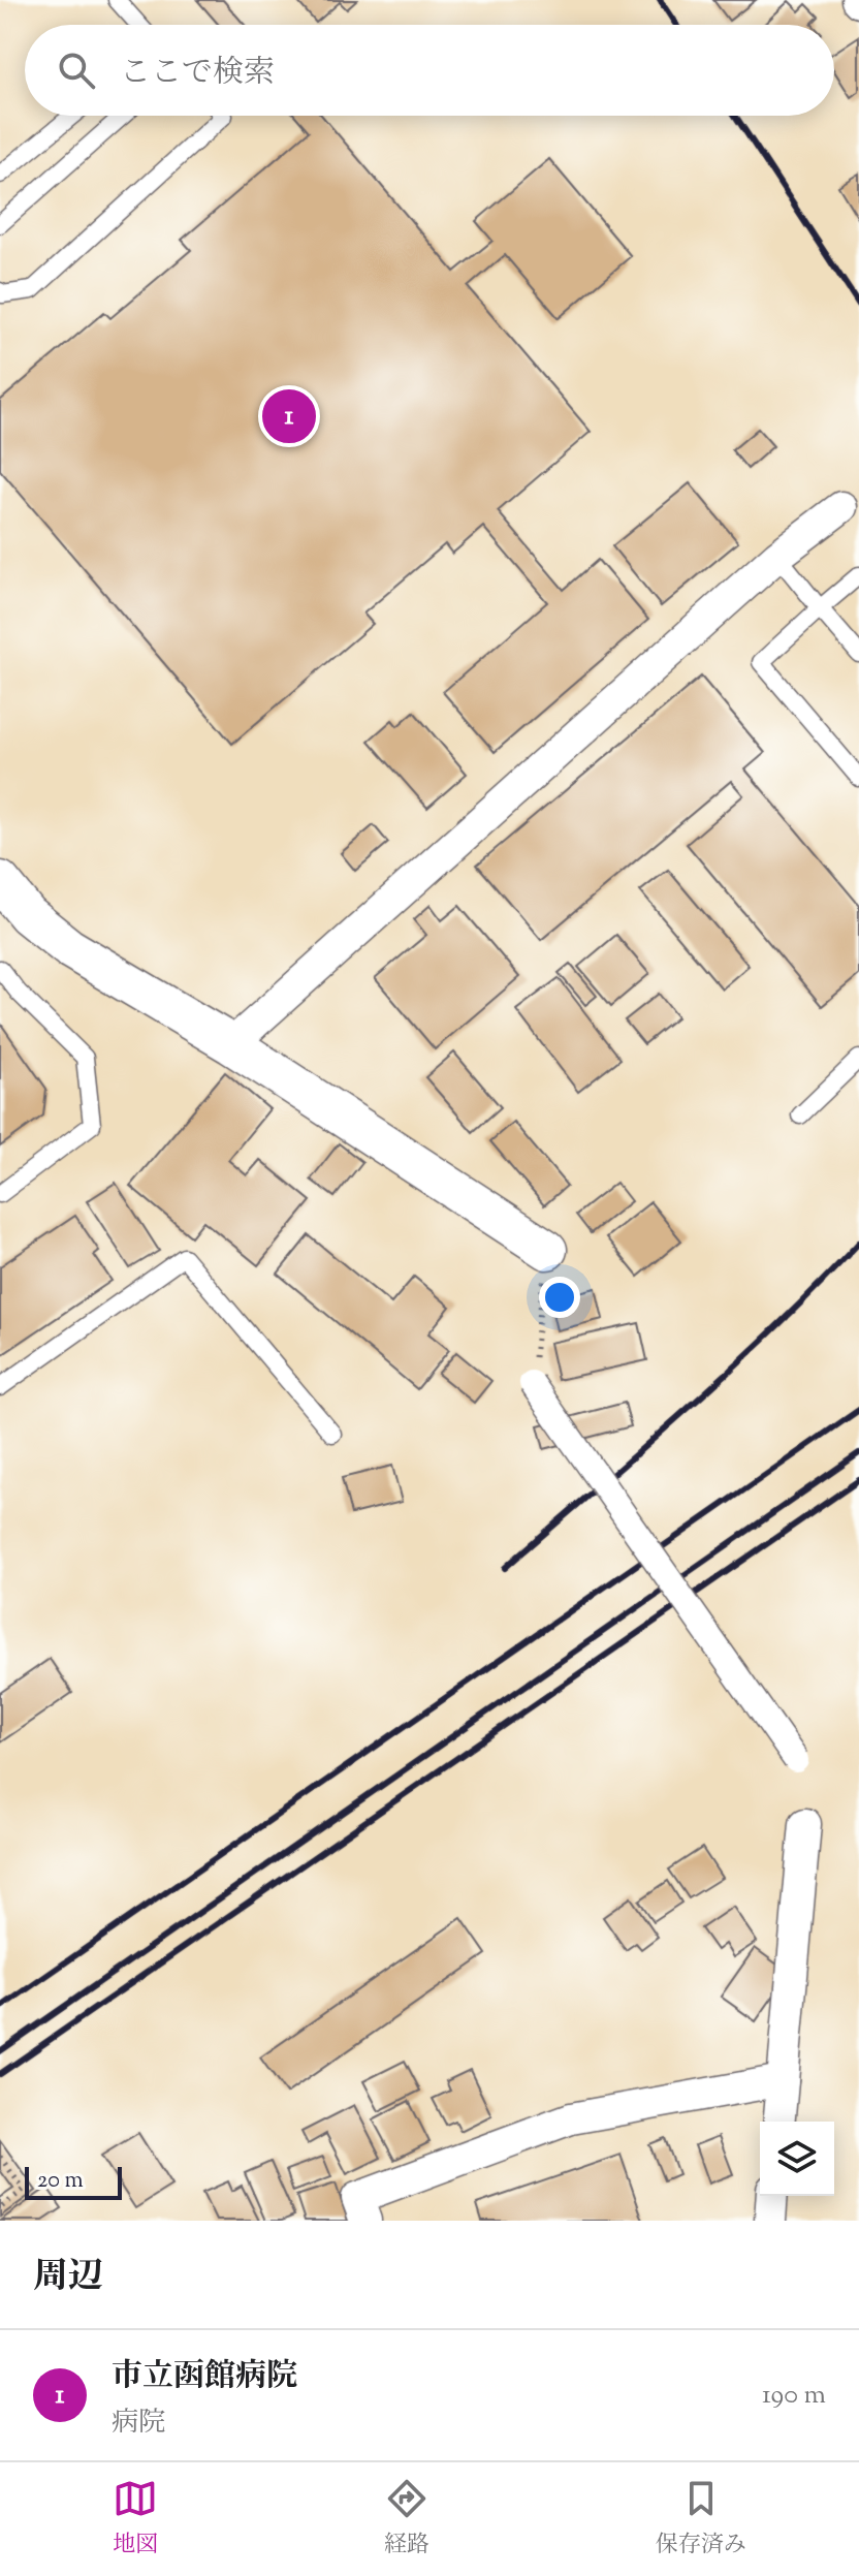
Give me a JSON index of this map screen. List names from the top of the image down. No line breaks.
{"scale_bar":"20 m","page":{"search":"ここで検索","pins":"1","scale":"20 m","heading":"周辺","list":[{"mark":"1","name":"市立函館病院","note":"病院","value":"190 m"}],"nav":["地図","経路","保存済み"]}}
